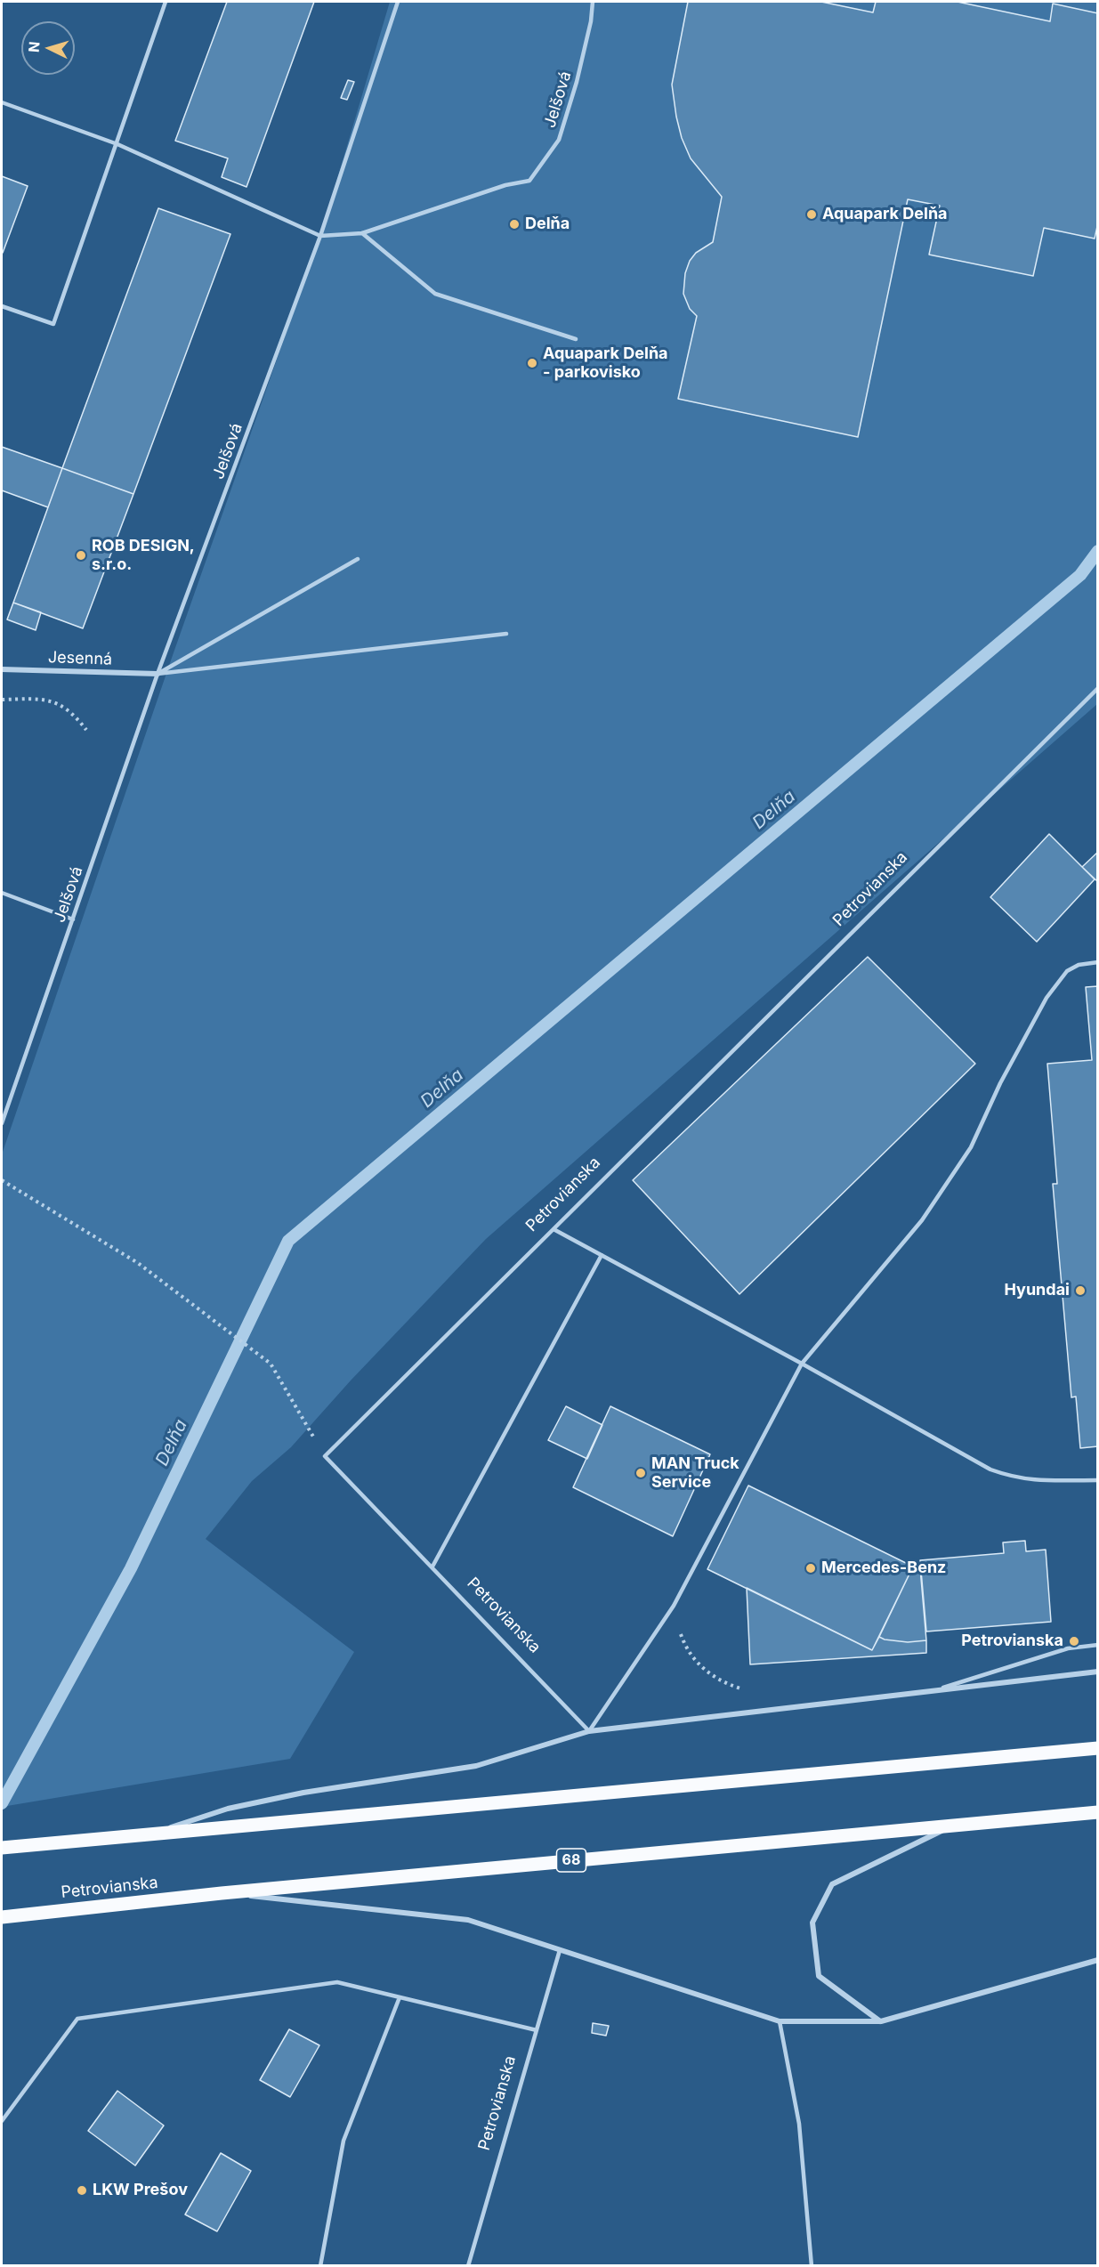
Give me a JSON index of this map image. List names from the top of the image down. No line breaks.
{"streets":{"main road":["Petrovianska","68"],"street":["Jesenná"],"lane":["Jelšová"]},"crossings":[["Jelšová","Jesenná"]],"water":["Delňa"],"places":["Aquapark Delňa","Delňa","Aquapark Delňa - parkovisko","ROB DESIGN, s.r.o.","Hyundai","MAN Truck Service","Mercedes-Benz","Petrovianska","LKW Prešov"],"north":"left"}
